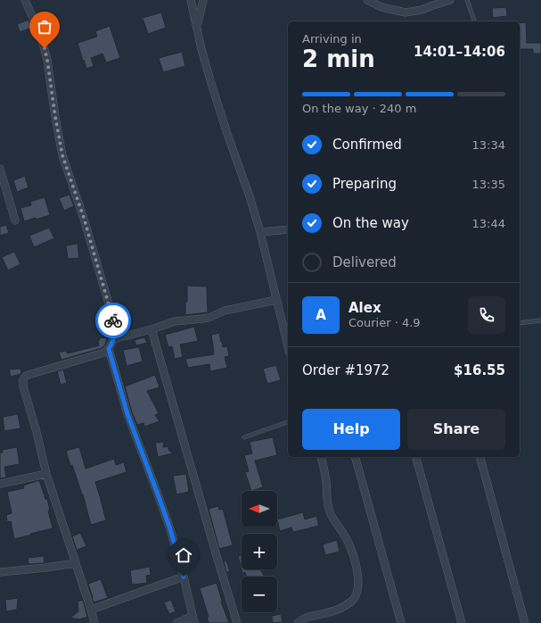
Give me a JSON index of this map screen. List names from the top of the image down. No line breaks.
{"north":"left","page":{"heading":["2 min","Arriving in","14:01–14:06"],"panel":["Alex","Courier · 4.9","Order #1972","$16.55"],"bar":"On the way · 240 m","list":[["Confirmed","13:34"],["Preparing","13:35"],["On the way","13:44"],"Delivered"],"round":"A","buttons":["Help","Share"],"map_buttons":["+","−"]}}
